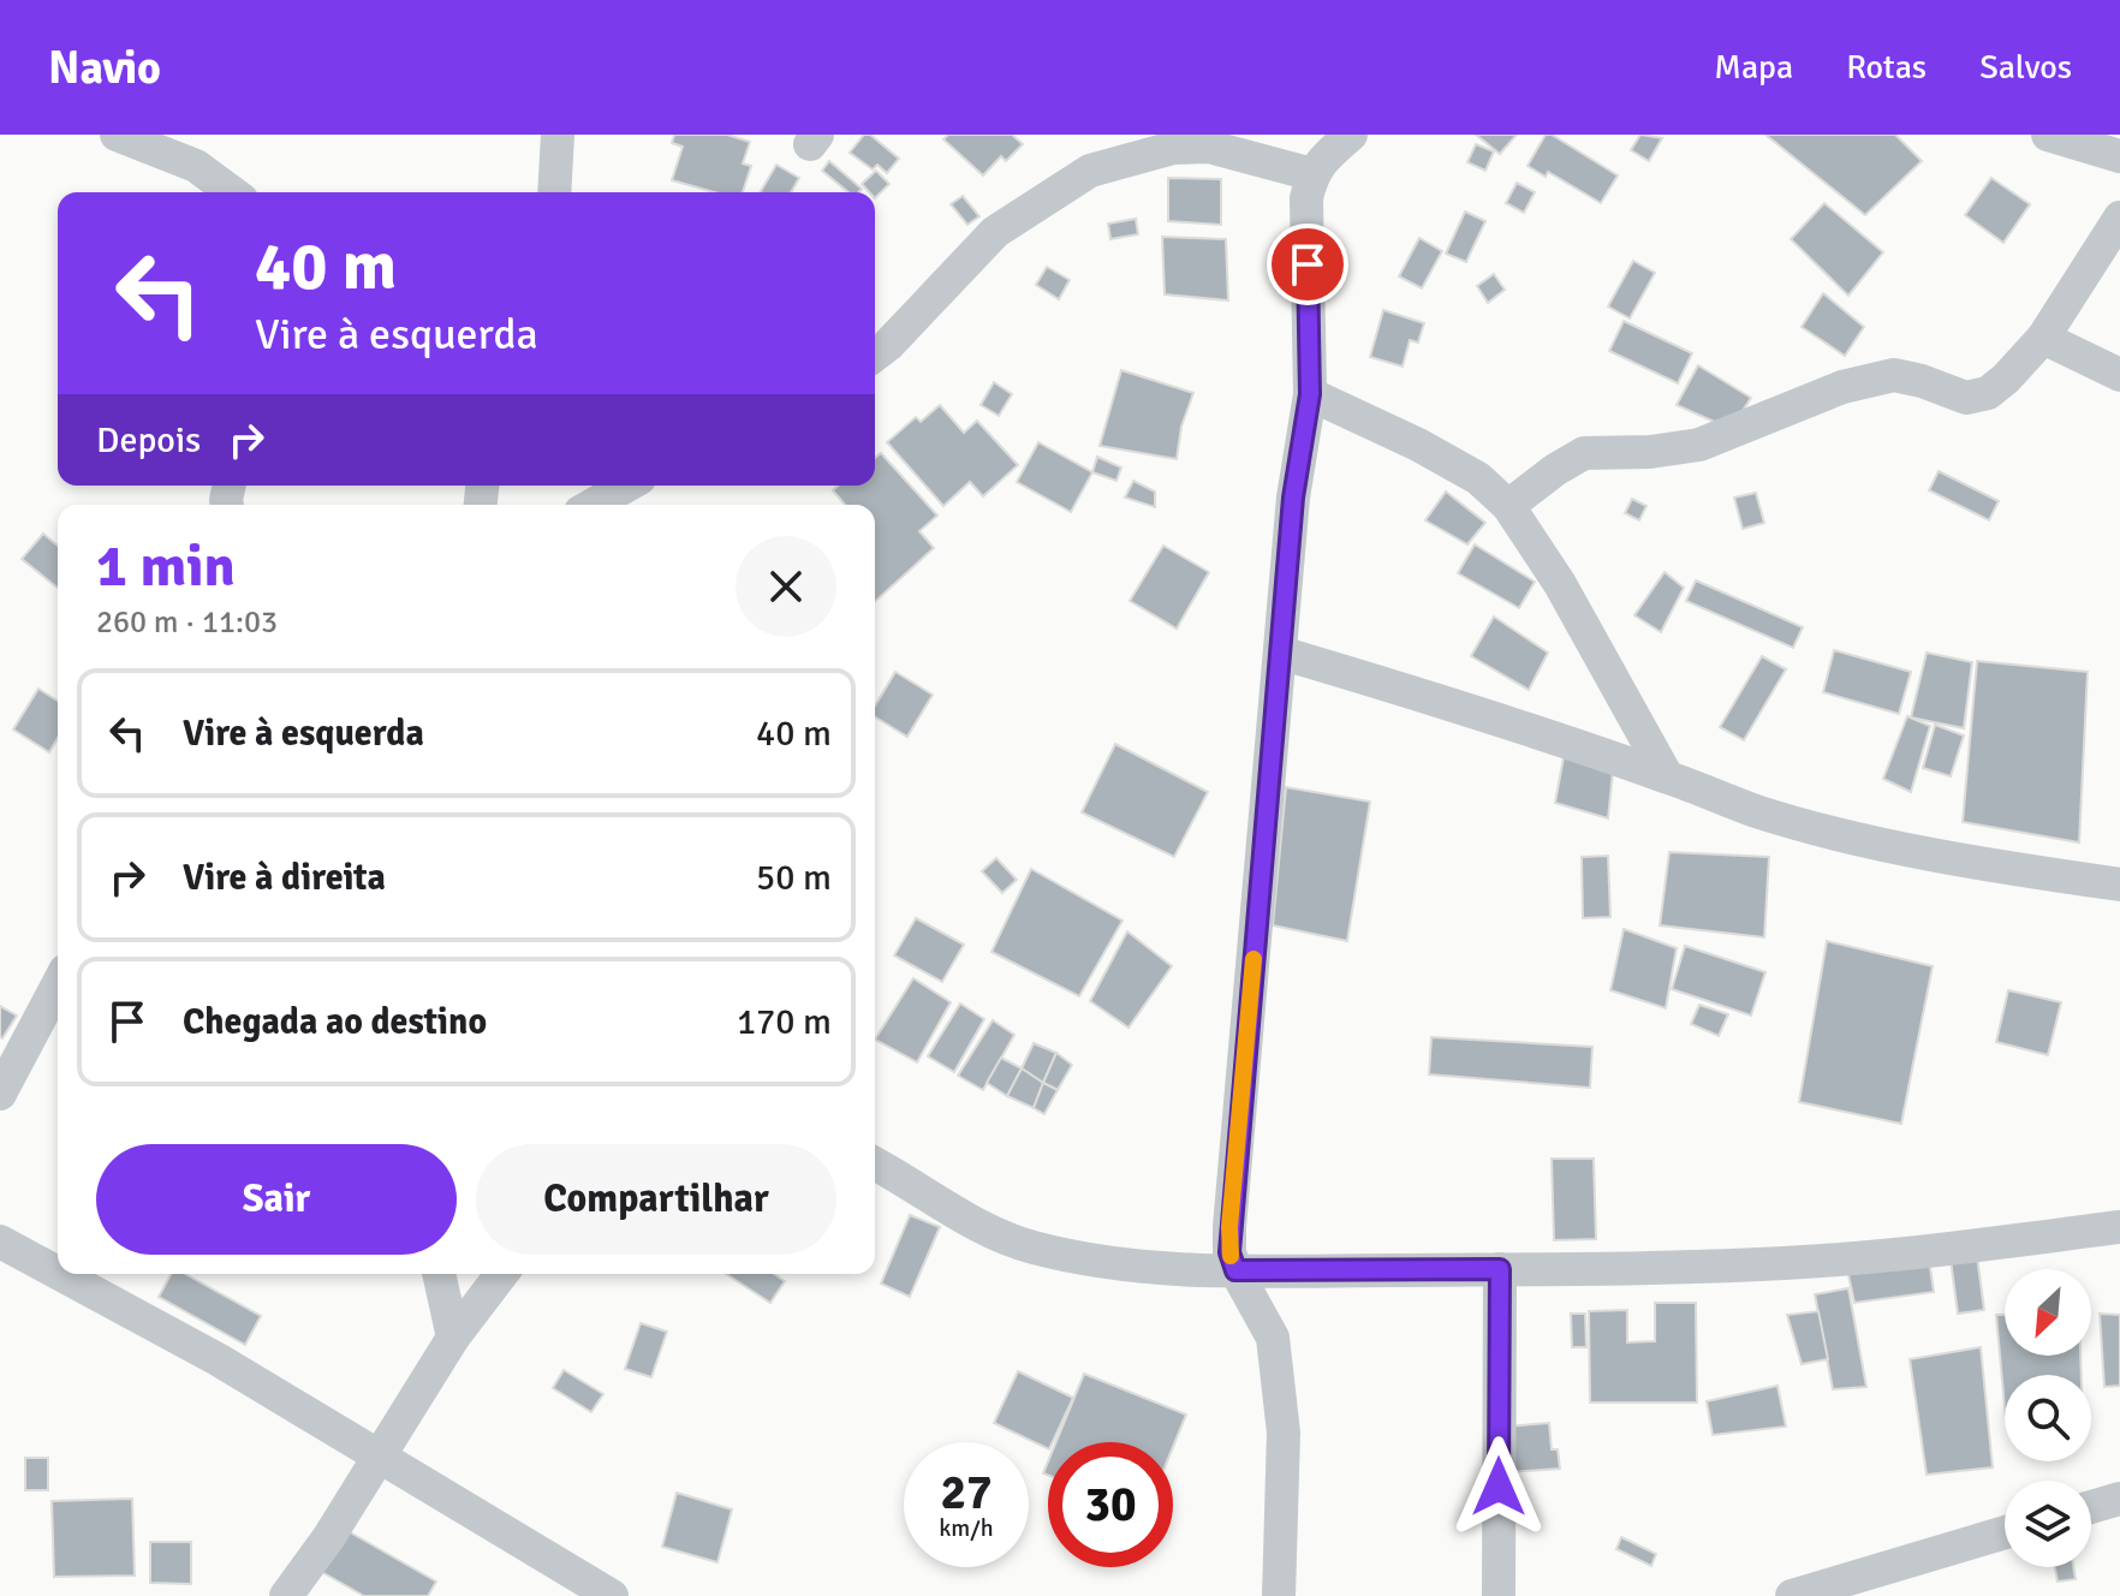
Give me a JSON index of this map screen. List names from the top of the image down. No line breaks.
{"north":"bottom left","page":{"header":"Navio","nav":["Mapa","Rotas","Salvos"],"turn":["40 m","Vire à esquerda"],"then":"Depois","heading":["1 min","260 m · 11:03"],"list":[{"name":"Vire à esquerda","value":"40 m"},{"name":"Vire à direita","value":"50 m"},{"name":"Chegada ao destino","value":"170 m"}],"buttons":["Sair","Compartilhar"],"speed":"27 km/h","limit":"30"}}
